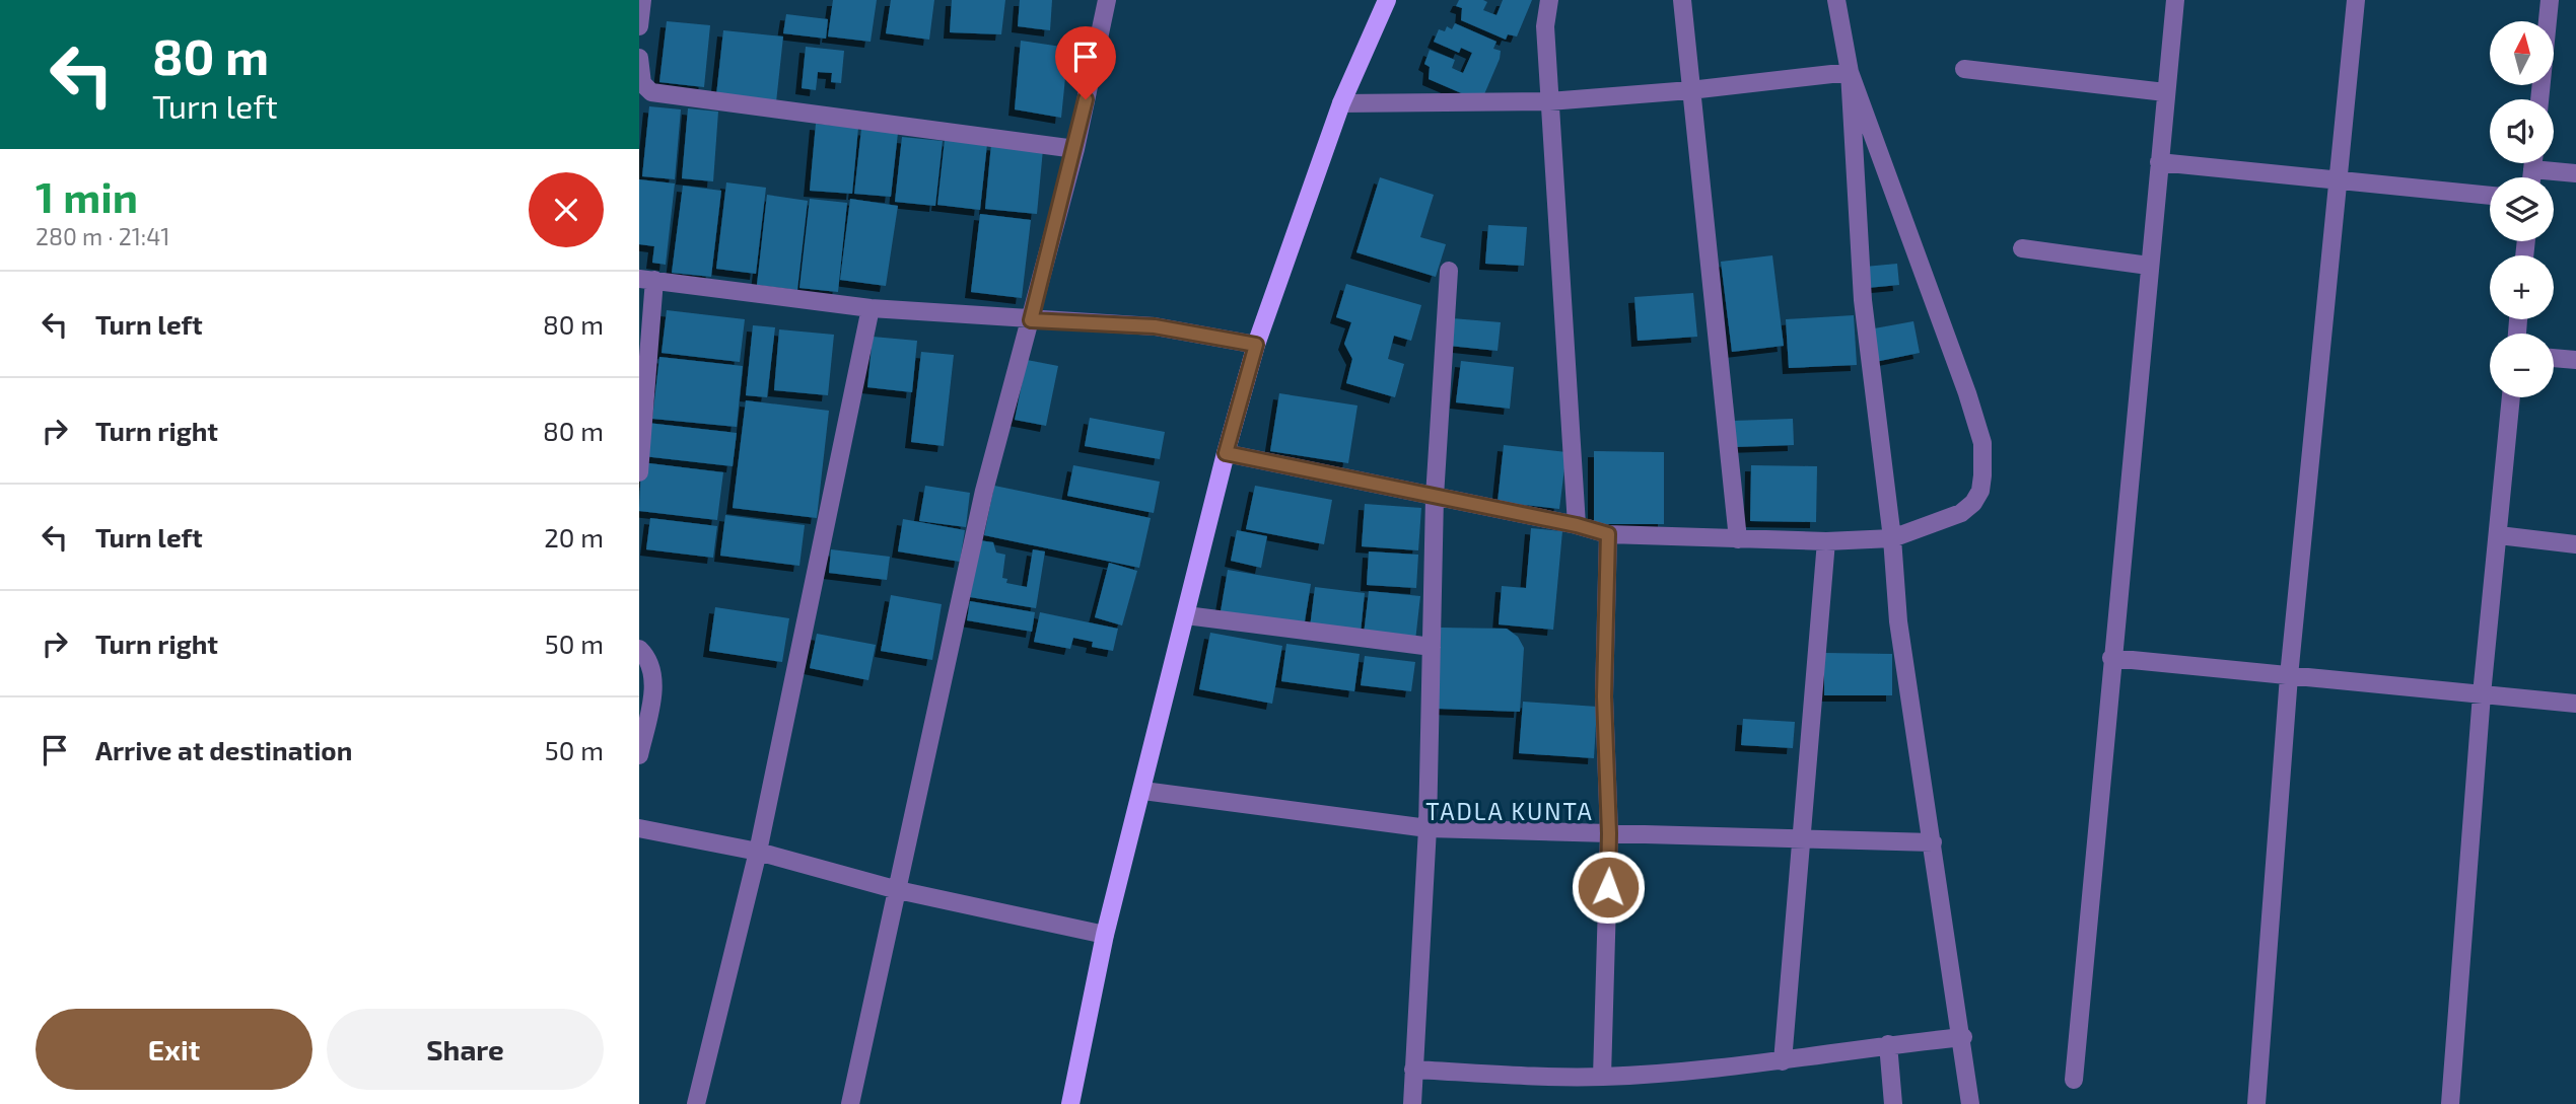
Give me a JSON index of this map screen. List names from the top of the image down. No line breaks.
{"districts":["TADLA KUNTA"],"north":"top","page":{"turn":["80 m","Turn left"],"map_buttons":["+","−"],"heading":["1 min","280 m · 21:41"],"list":[{"name":"Turn left","value":"80 m"},{"name":"Turn right","value":"80 m"},{"name":"Turn left","value":"20 m"},{"name":"Turn right","value":"50 m"},{"name":"Arrive at destination","value":"50 m"}],"buttons":["Exit","Share"]}}
